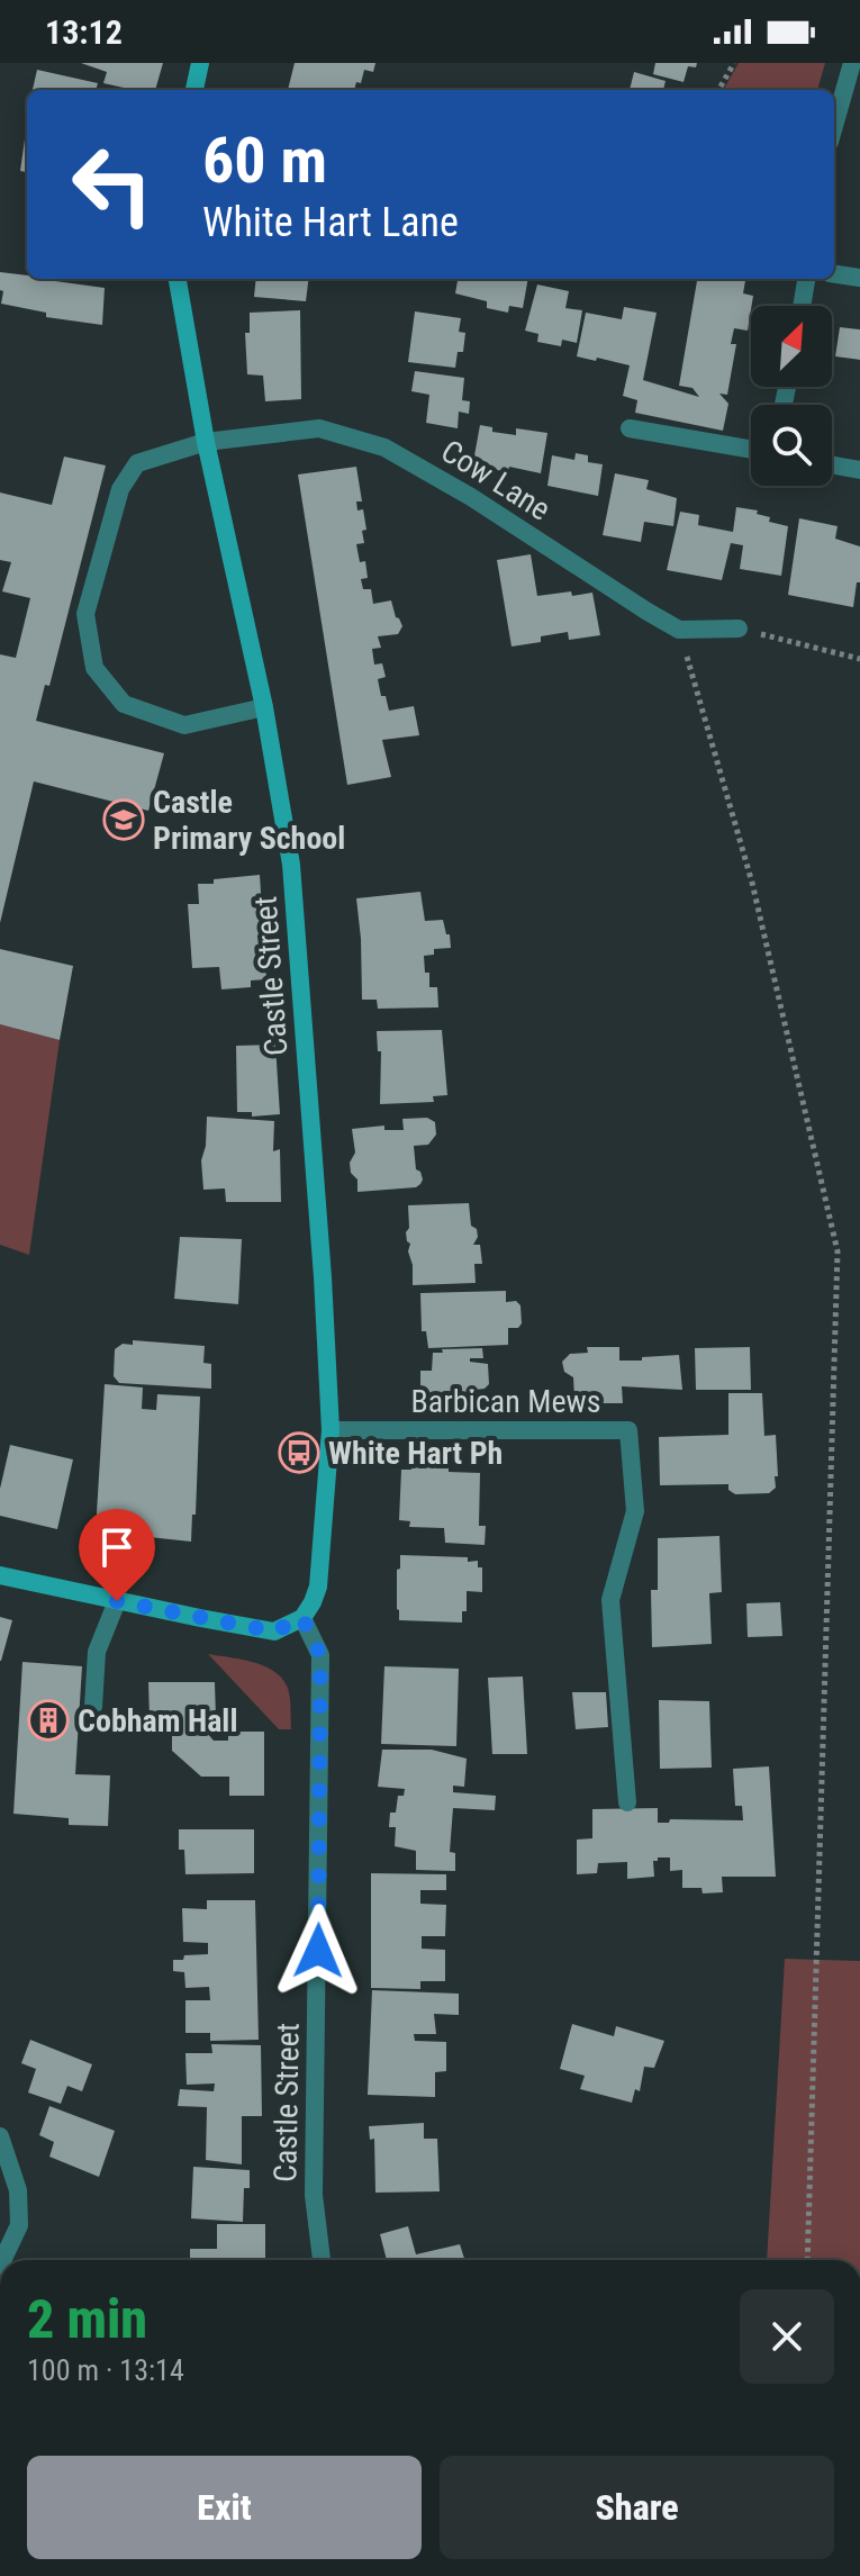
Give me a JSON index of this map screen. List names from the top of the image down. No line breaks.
{"streets":{"street":["Cow Lane","Castle Street","Barbican Mews"]},"crossings":[["Cow Lane","Castle Street"],["Castle Street","Barbican Mews"]],"places":{"school or university":["Castle Primary School"],"bus stop":["White Hart Ph"],"building":["Cobham Hall"]},"north":"top right","page":{"status":"13:12","turn":["60 m","White Hart Lane"],"heading":["2 min","100 m · 13:14"],"buttons":["Exit","Share"]}}
